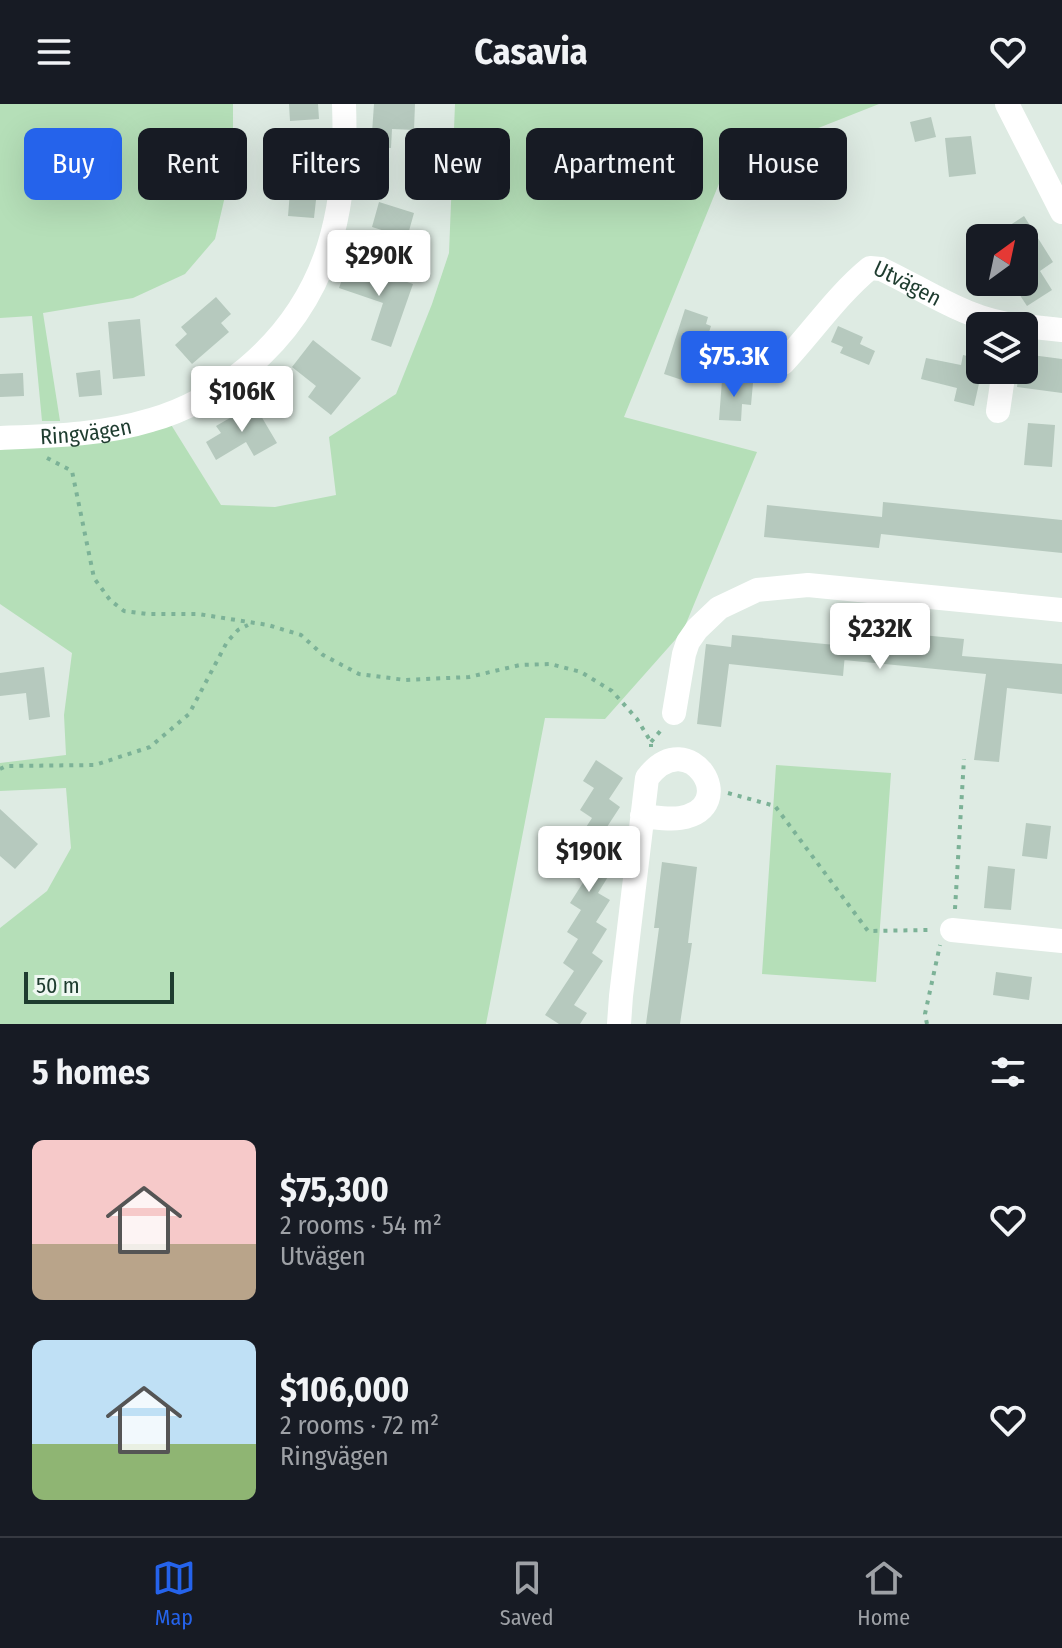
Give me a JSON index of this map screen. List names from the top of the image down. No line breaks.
{"streets":{"street":["Utvägen","Ringvägen"]},"scale_bar":"50 m","north":"top right","page":{"header":"Casavia","chip":["Buy","Rent","Filters","New","Apartment","House"],"price":["$290K","$75.3K","$106K","$232K","$190K"],"scale":"50 m","heading":"5 homes","list":[{"name":"$75,300","note":"2 rooms · 54 m² · Utvägen"},{"name":"$106,000","note":"2 rooms · 72 m² · Ringvägen"}],"tabs":["Map","Saved","Home"]}}
